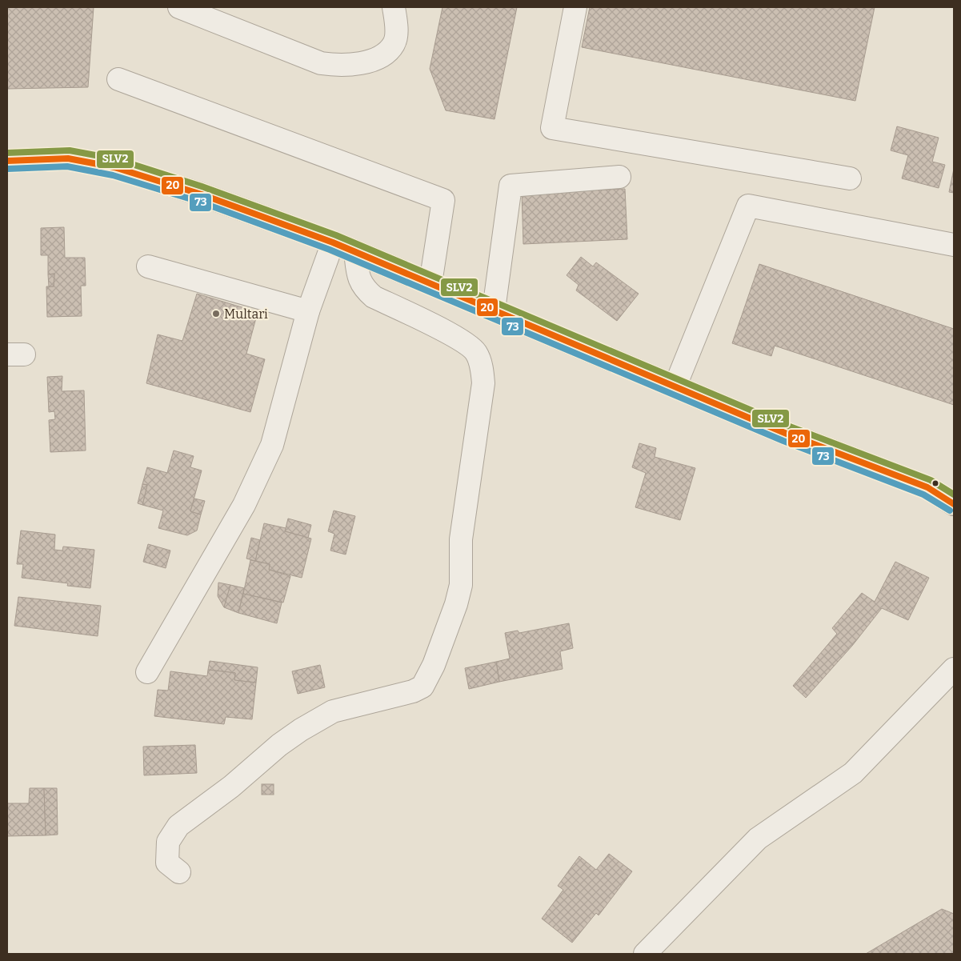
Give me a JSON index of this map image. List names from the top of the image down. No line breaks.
{"places":["Multari"],"lines":["transit line SLV2","transit line 20","transit line 73"]}
